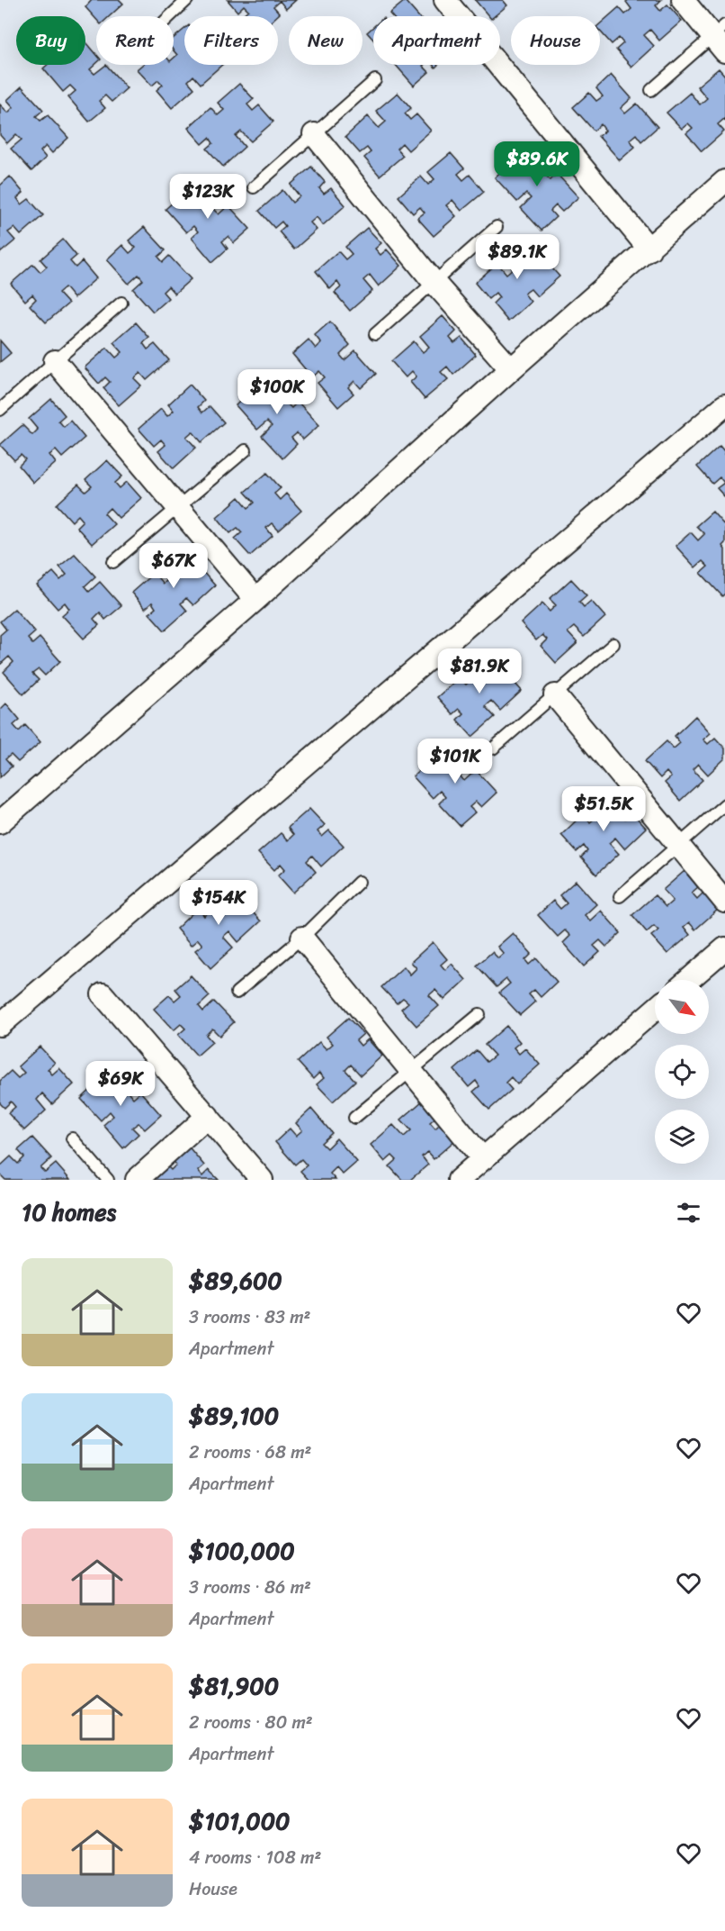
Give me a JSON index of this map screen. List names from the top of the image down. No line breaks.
{"north":"bottom right","page":{"chip":["Buy","Rent","Filters","New","Apartment","House"],"price":["$89.6K","$123K","$89.1K","$100K","$67K","$81.9K","$101K","$51.5K","$154K","$69K"],"heading":"10 homes","list":[{"name":"$89,600","note":"3 rooms · 83 m² · Apartment"},{"name":"$89,100","note":"2 rooms · 68 m² · Apartment"},{"name":"$100,000","note":"3 rooms · 86 m² · Apartment"},{"name":"$81,900","note":"2 rooms · 80 m² · Apartment"},{"name":"$101,000","note":"4 rooms · 108 m² · House"}]}}
